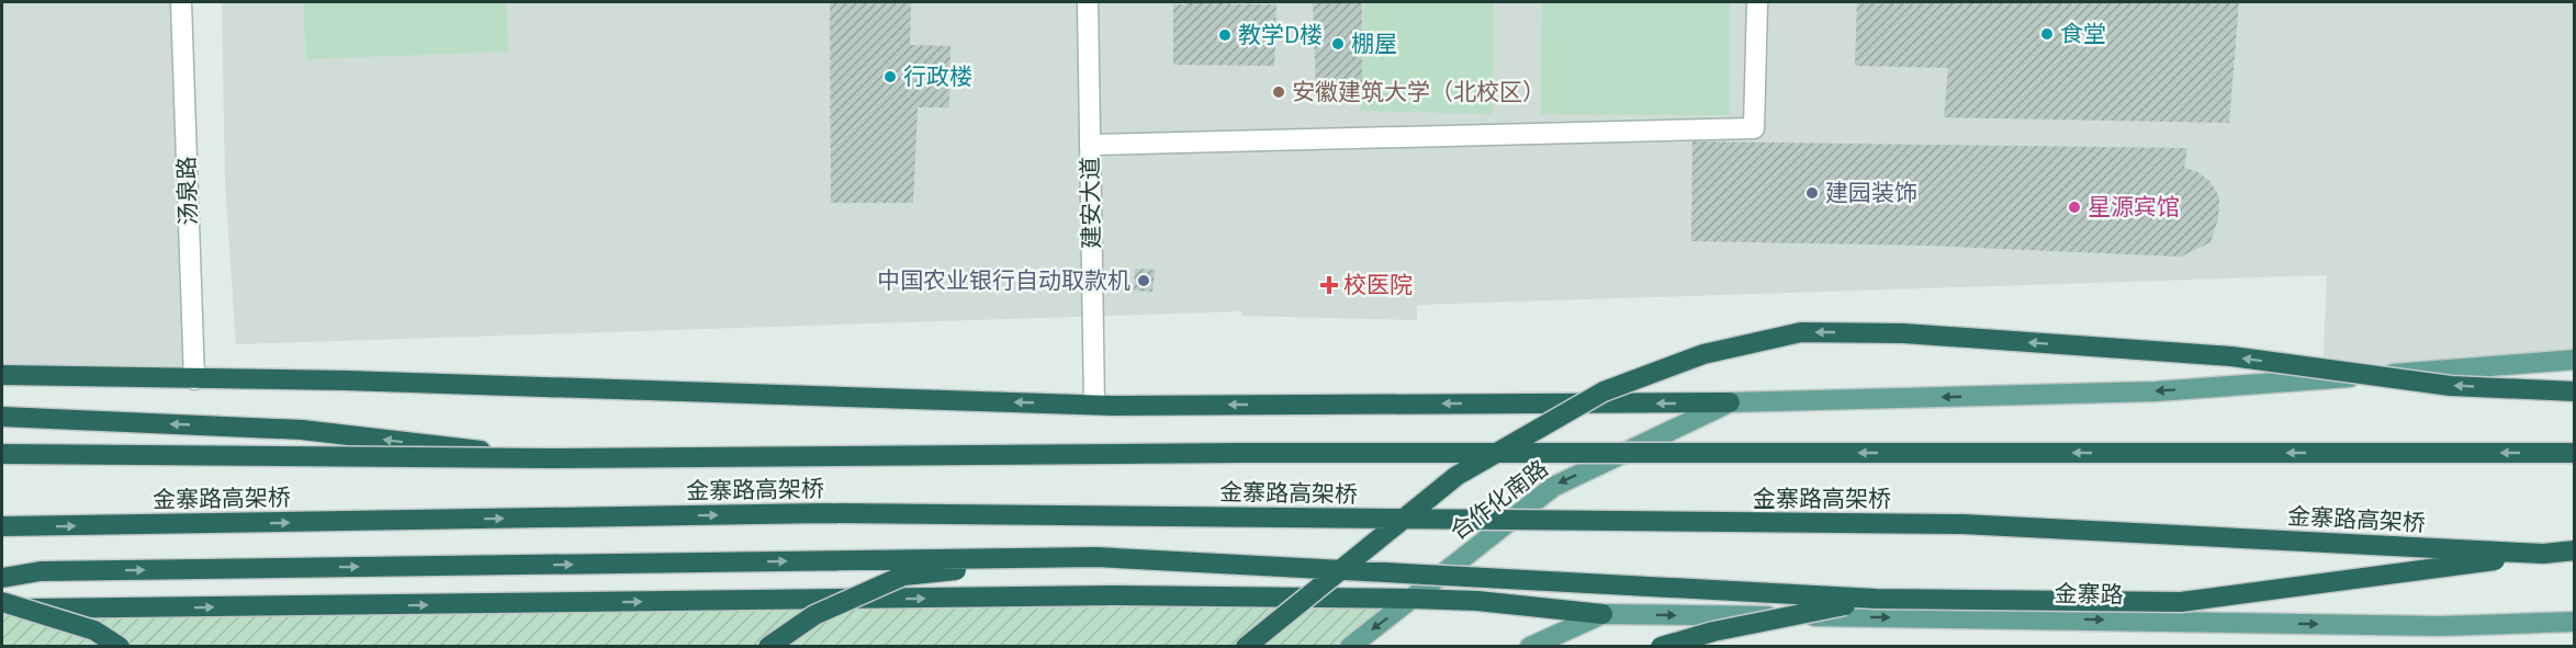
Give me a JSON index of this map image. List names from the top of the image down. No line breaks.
{"streets":{"highway":["金寨路高架桥"],"main road":["合作化南路","金寨路"],"street":["汤泉路","建安大道"]},"one_way":["合作化南路","金寨路"],"places":{"other":["食堂","教学D楼","棚屋","行政楼","安徽建筑大学（北校区）","建园装饰","星源宾馆","中国农业银行自动取款机"],"health":["校医院"]}}
